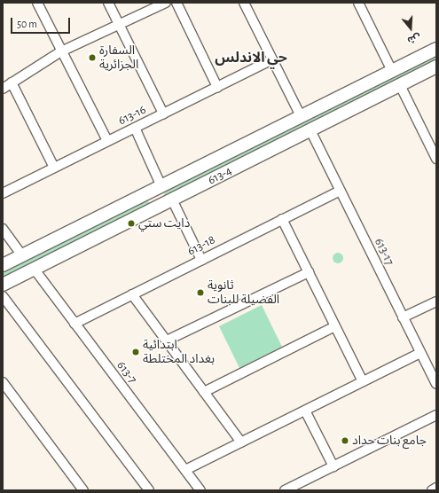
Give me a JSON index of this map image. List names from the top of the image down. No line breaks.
{"streets":{"street":["613-16","613-4","613-18","613-17","613-7"]},"crossings":[["613-4","613-17"],["613-4","613-7"],["613-18","613-17"],["613-18","613-7"]],"districts":["حي الاندلس"],"places":["السفارة الجزائرية","دايت ستي","ثانوية الفضيلة للبنات","ابتدائية بغداد المختلطة","جامع بنات حداد"],"scale_bar":"50 m","north":"bottom"}
